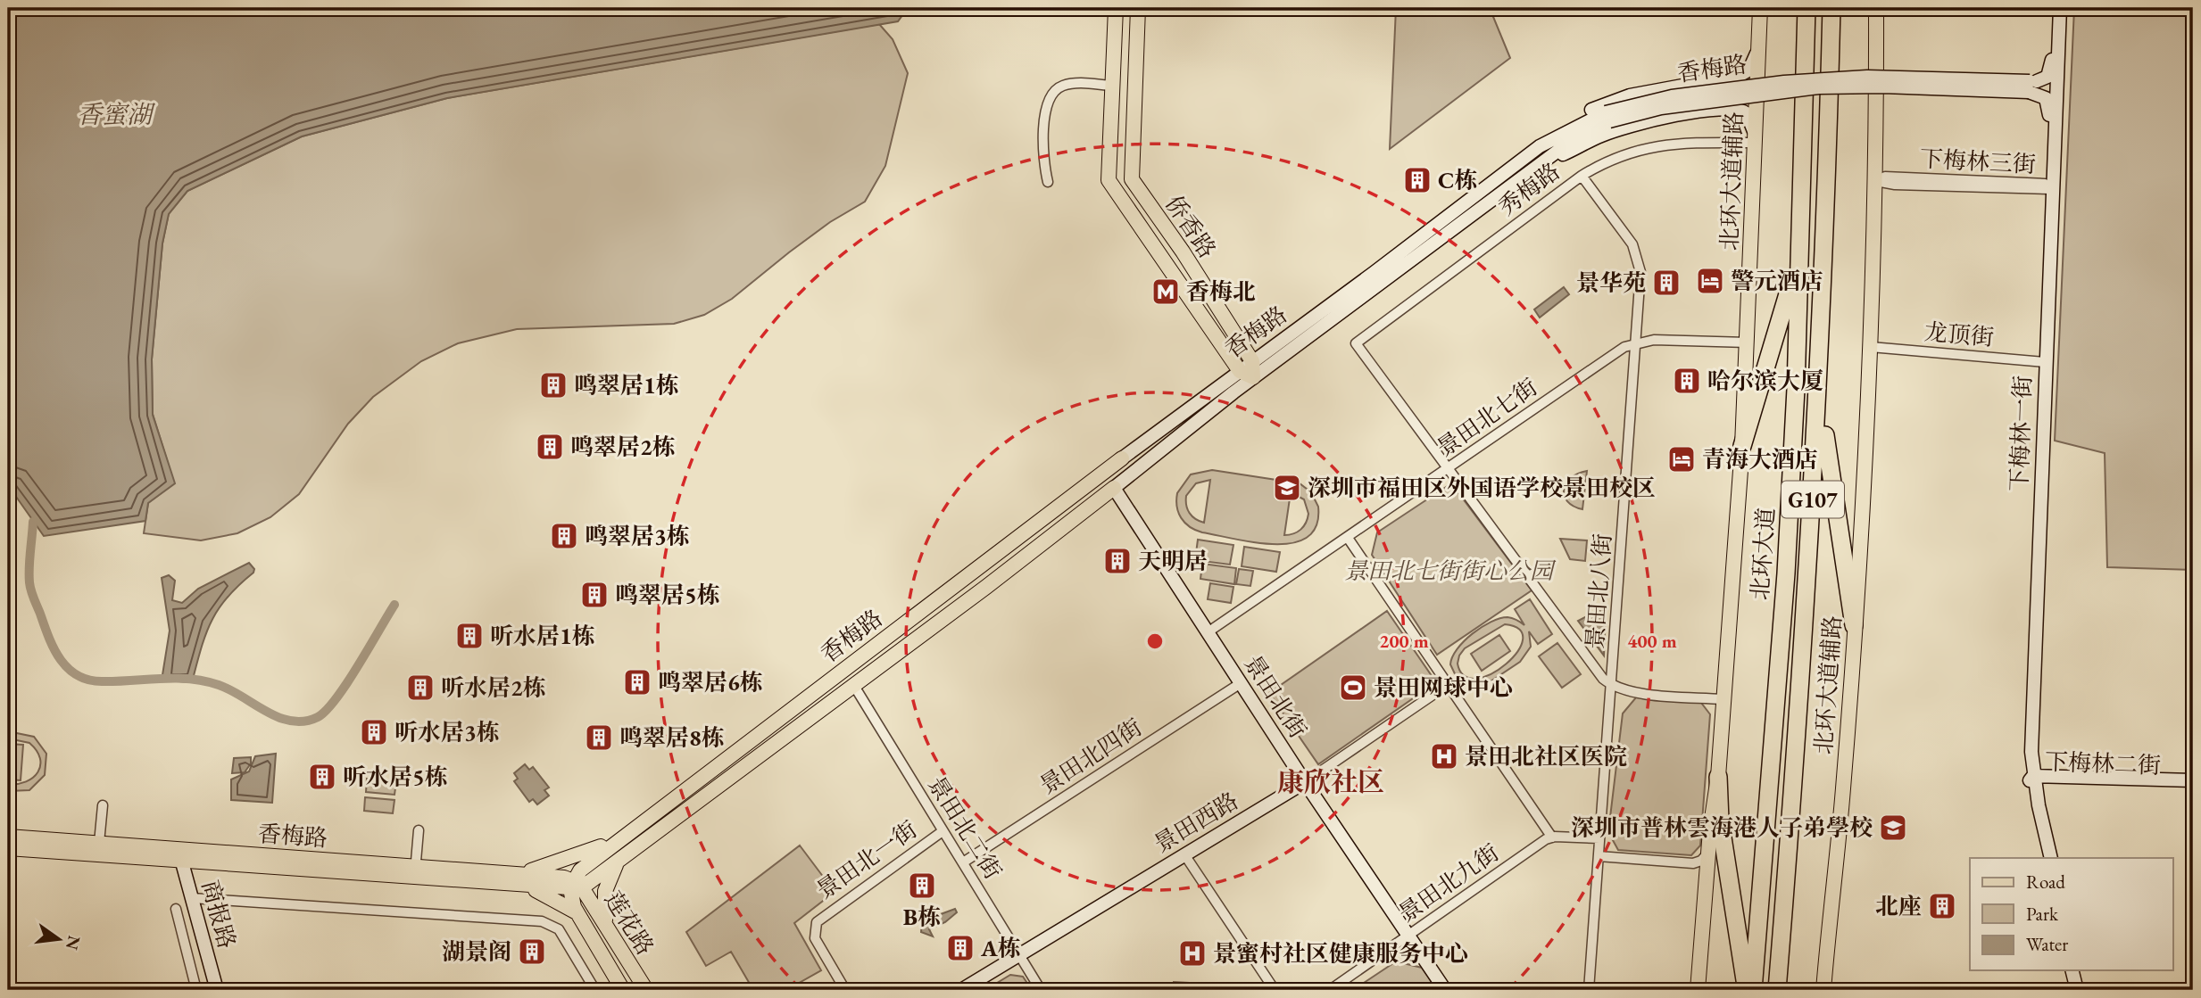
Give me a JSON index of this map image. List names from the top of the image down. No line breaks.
{"streets":{"highway":["G107","北环大道"],"main road":["香梅路","北环大道辅路","侨香路","莲花路"],"street":["下梅林三街","秀梅路","龙顶街","景田北七街","下梅林一街","景田北八街","景田北街","景田北四街","下梅林二街","景田西路","景田北二街","景田北一街","景田北九街","商报路"]},"crossings":[["香梅路","侨香路"],["香梅路","景田北街"],["香梅路","景田北二街"],["香梅路","商报路"],["香梅路","莲花路"],["下梅林三街","北环大道辅路"],["下梅林三街","下梅林一街"],["北环大道辅路","秀梅路"],["北环大道辅路","龙顶街"],["北环大道辅路","景田北七街"],["秀梅路","景田北七街"],["秀梅路","景田北八街"],["龙顶街","下梅林一街"],["景田北七街","景田北八街"],["景田北七街","景田北街"],["下梅林一街","下梅林二街"],["景田北街","景田北四街"],["景田北街","景田西路"],["景田北街","景田北九街"],["景田北四街","景田北二街"],["景田西路","景田北二街"],["景田北二街","景田北一街"]],"districts":["康欣社区"],"water":["香蜜湖"],"parks":["景田北七街街心公园"],"places":{"building":["C栋","景华苑","哈尔滨大厦","鸣翠居1栋","鸣翠居2栋","鸣翠居3栋","天明居","鸣翠居5栋","听水居1栋","鸣翠居6栋","听水居2栋","听水居3栋","鸣翠居8栋","听水居5栋","B栋","北座","A栋","湖景阁"],"hotel":["警元酒店","青海大酒店"],"metro station":["香梅北"],"school or university":["深圳市福田区外国语学校景田校区","深圳市普林雲海港人子弟學校"],"sports":["景田网球中心"],"hospital":["景田北社区医院","景蜜村社区健康服务中心"]},"legend":["Road","Park","Water"],"north":"right","rings":["200 m","400 m"]}
